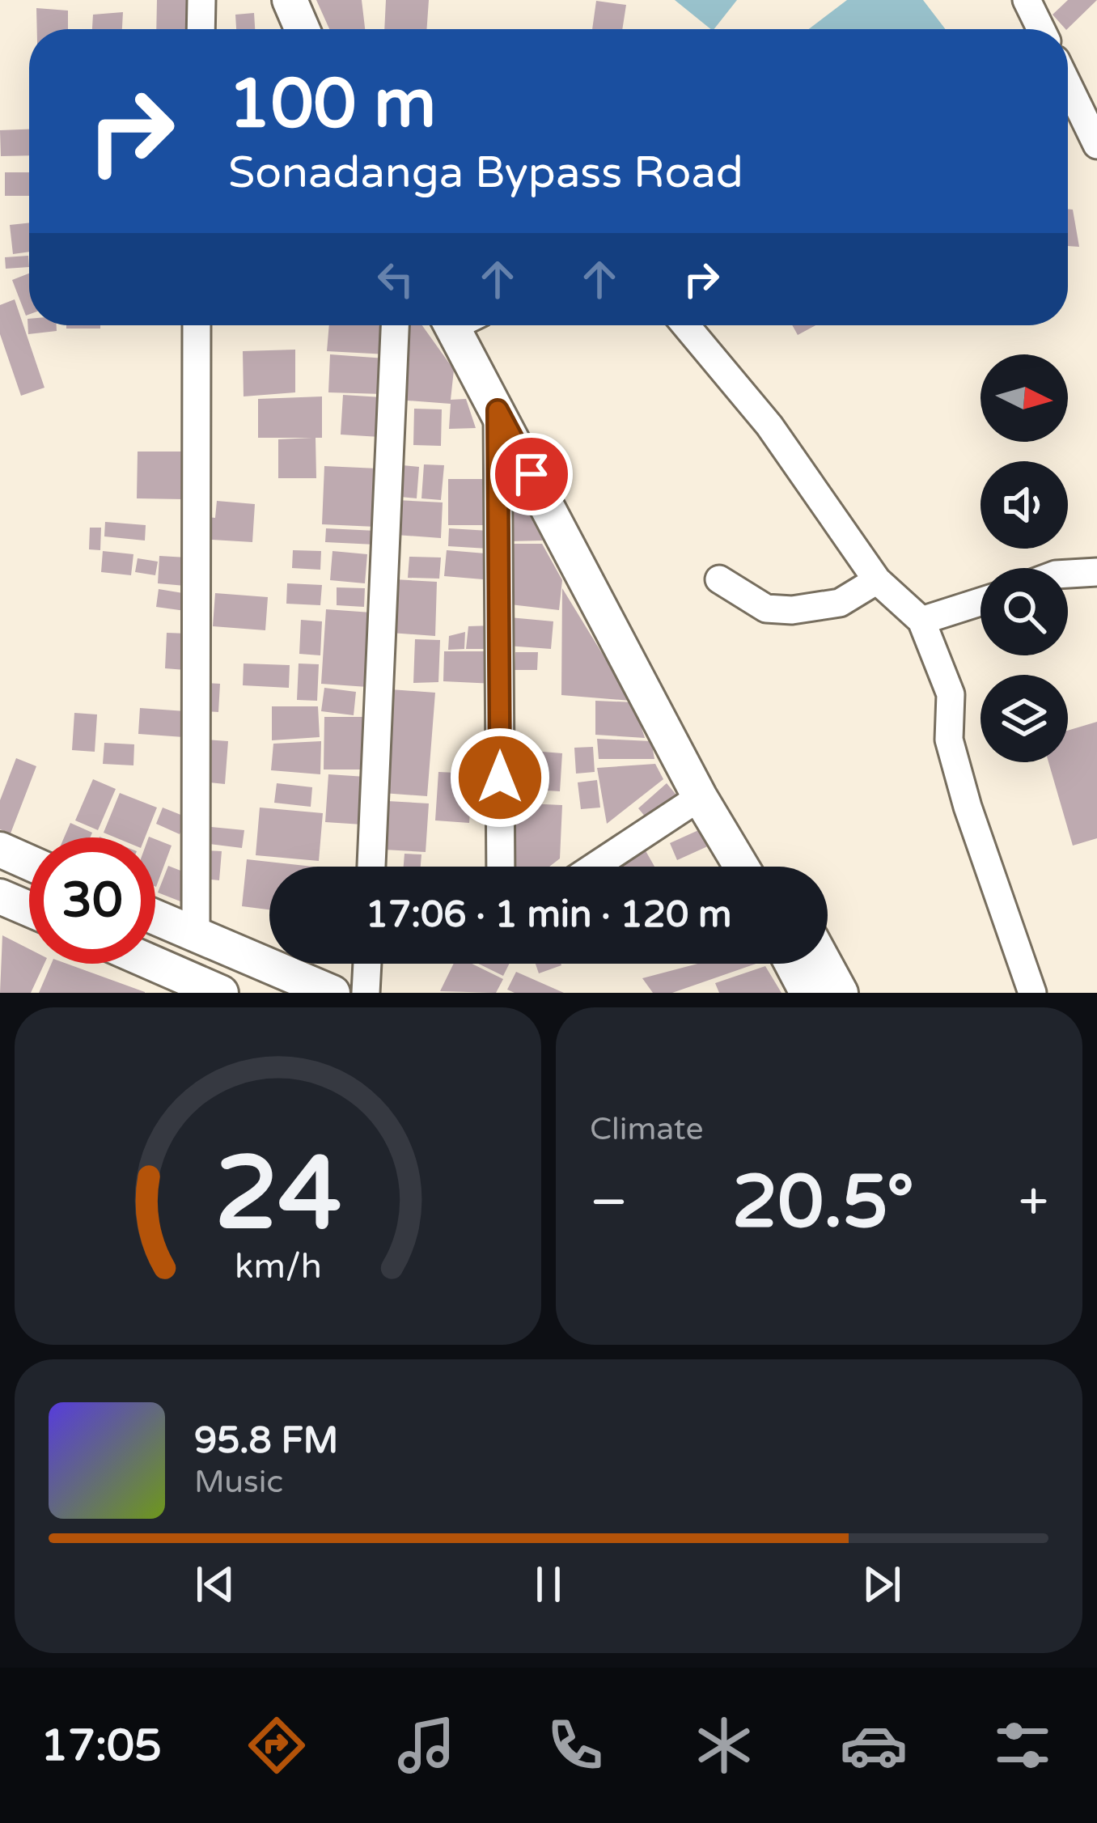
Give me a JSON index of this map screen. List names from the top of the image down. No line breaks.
{"north":"right","page":{"turn":["100 m","Sonadanga Bypass Road"],"limit":"30","trip":"17:06 · 1 min · 120 m","tile":"Climate","heat":["−","20.5°","+"],"song":["95.8 FM","Music"],"tabs":"17:05","gauge":["24","km/h"]}}
